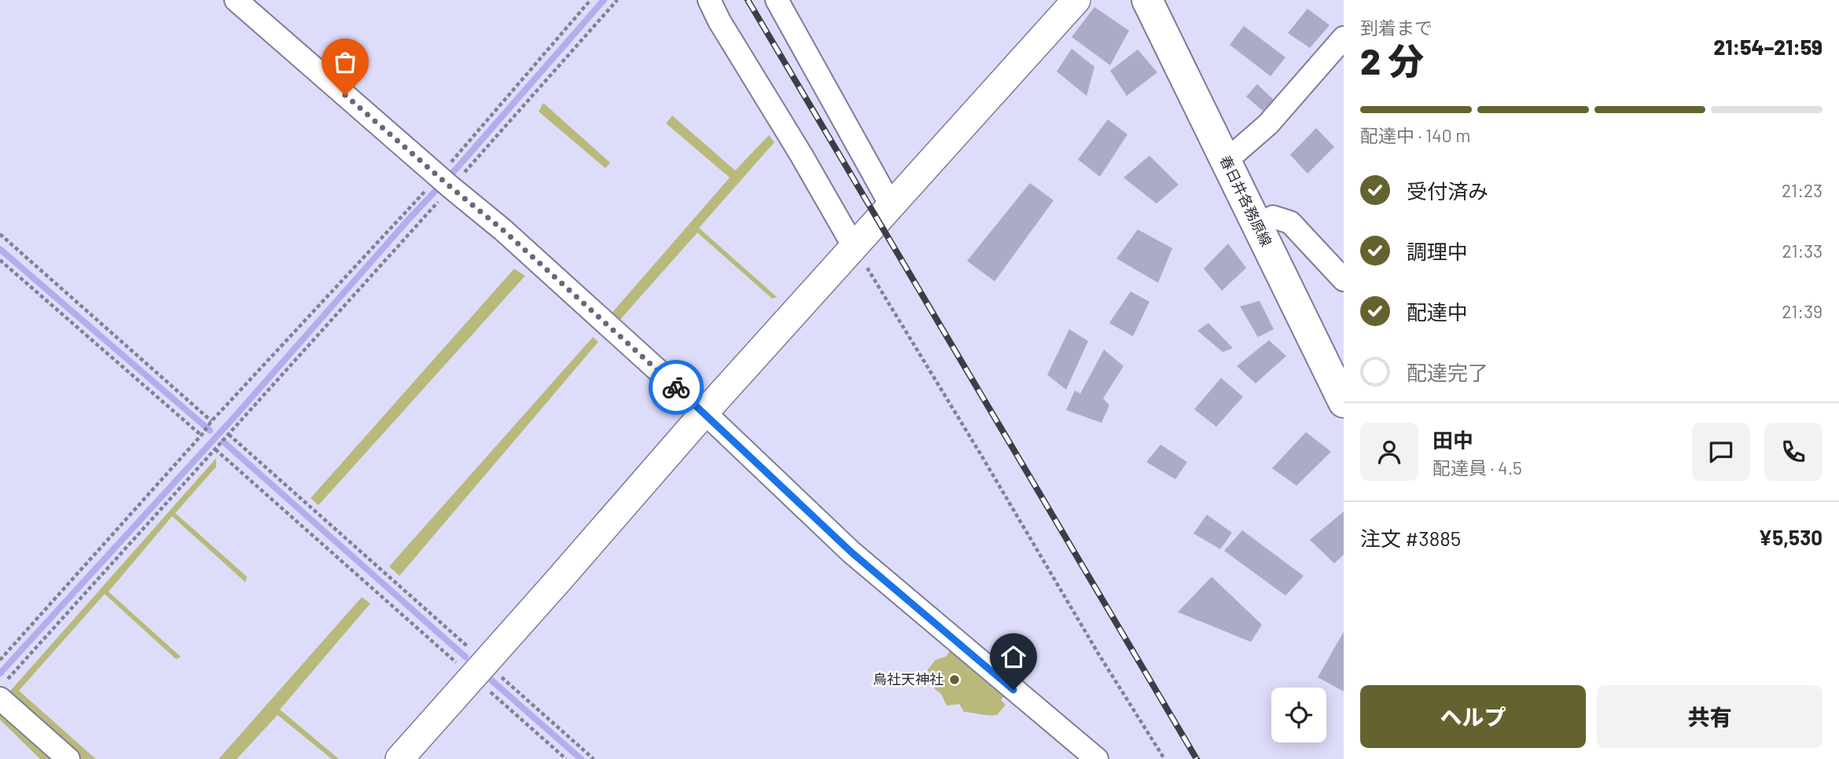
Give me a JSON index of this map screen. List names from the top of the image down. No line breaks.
{"streets":{"main road":["春日井各務原線"]},"places":["烏社天神社"],"page":{"heading":["2 分","到着まで","21:54–21:59"],"panel":["田中","配達員 · 4.5","注文 #3885","¥5,530"],"bar":"配達中 · 140 m","list":[["受付済み","21:23"],["調理中","21:33"],["配達中","21:39"],"配達完了"],"buttons":["ヘルプ","共有"]}}
